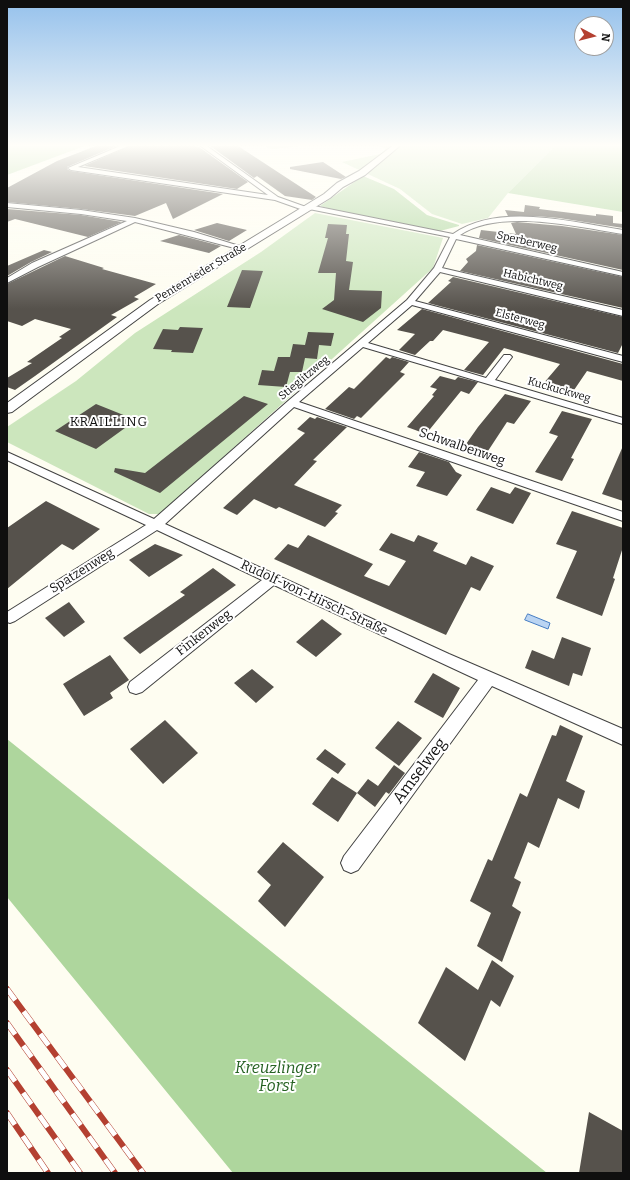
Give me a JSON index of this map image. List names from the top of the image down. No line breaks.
{"streets":{"street":["Sperberweg","Pentenrieder Straße","Habichtweg","Elsterweg","Stieglitzweg","Kuckuckweg","Schwalbenweg","Spatzenweg","Rudolf-von-Hirsch-Straße","Finkenweg","Amselweg"]},"crossings":[["Sperberweg","Pentenrieder Straße"],["Sperberweg","Stieglitzweg"],["Habichtweg","Stieglitzweg"],["Elsterweg","Stieglitzweg"],["Stieglitzweg","Kuckuckweg"],["Stieglitzweg","Schwalbenweg"],["Stieglitzweg","Spatzenweg"],["Stieglitzweg","Rudolf-von-Hirsch-Straße"],["Spatzenweg","Rudolf-von-Hirsch-Straße"],["Rudolf-von-Hirsch-Straße","Finkenweg"],["Rudolf-von-Hirsch-Straße","Amselweg"]],"districts":["KRAILLING"],"parks":["Kreuzlinger Forst"],"north":"right"}
